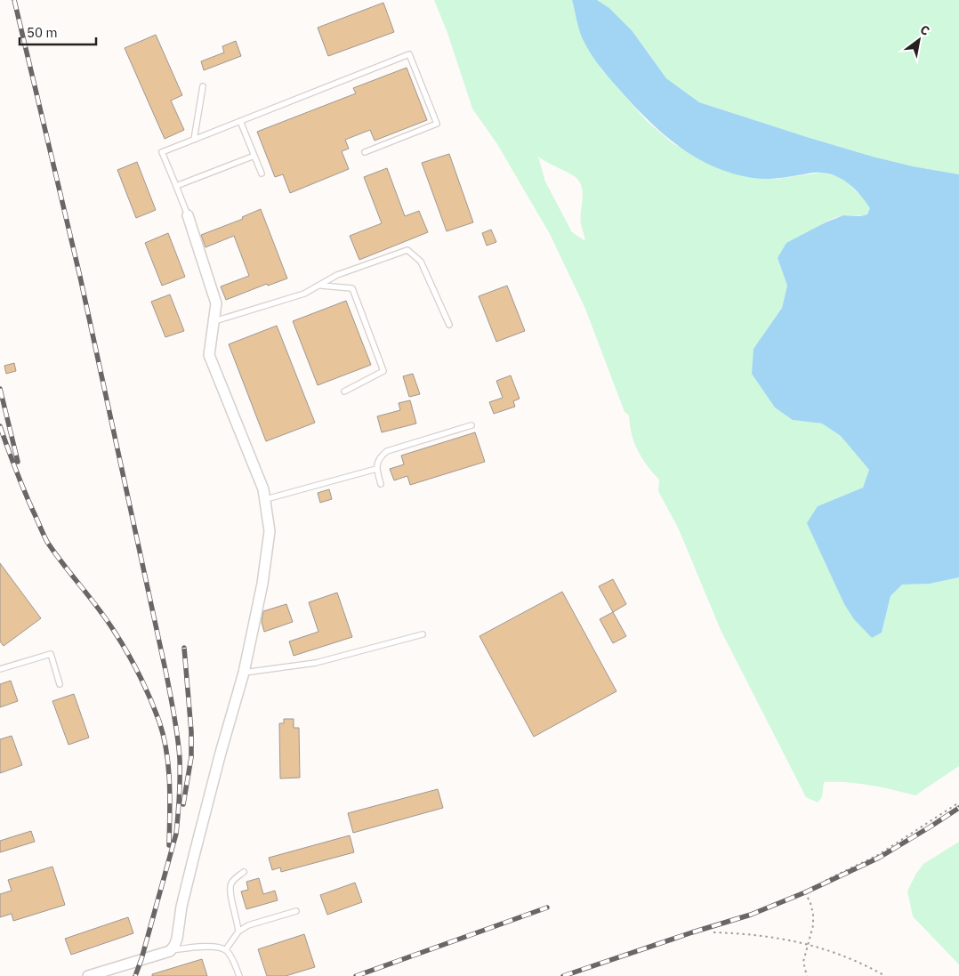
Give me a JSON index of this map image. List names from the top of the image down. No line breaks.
{"scale_bar":"50 m","north":"top right"}
